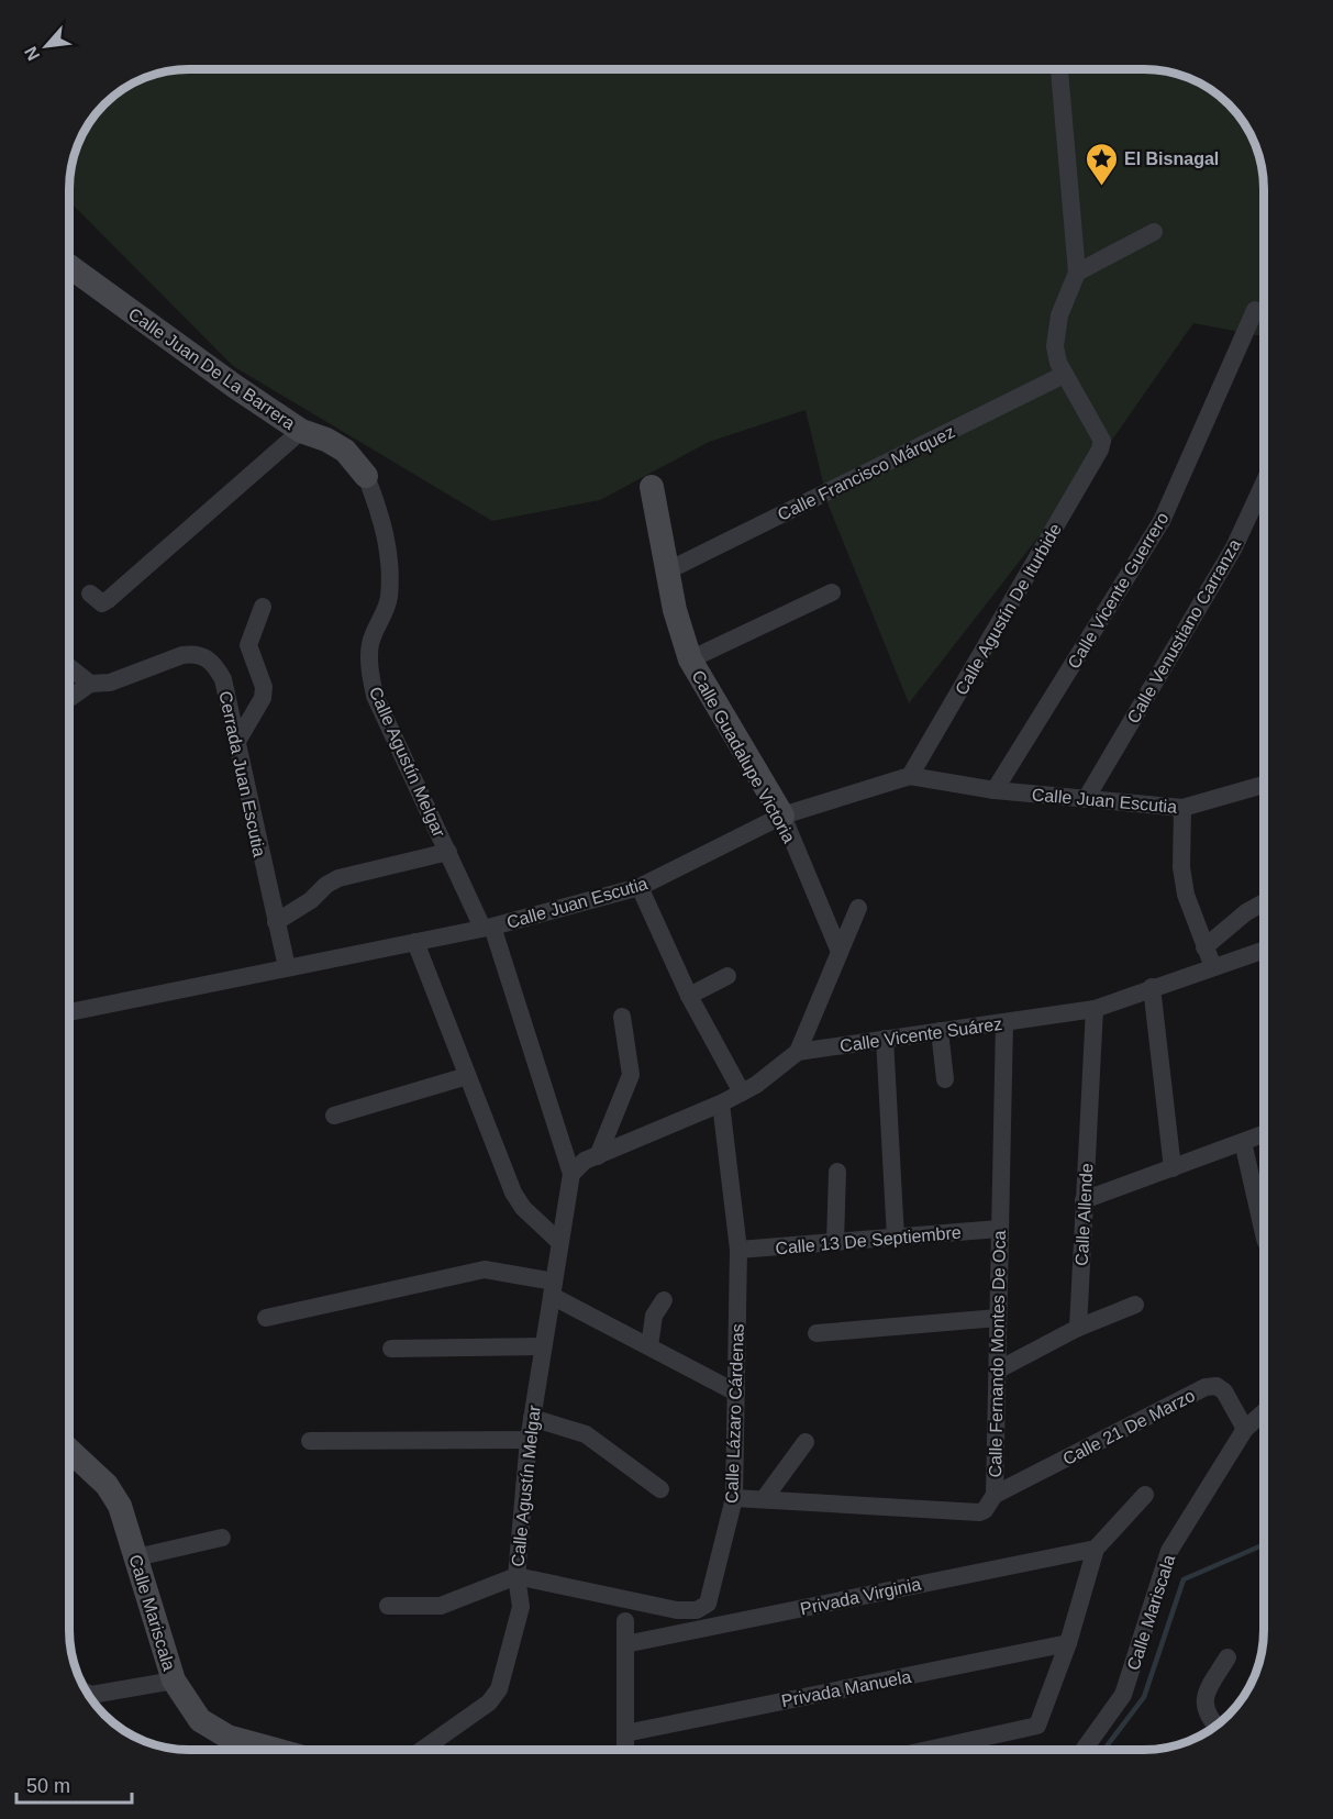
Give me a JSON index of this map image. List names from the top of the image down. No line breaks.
{"streets":{"street":["Calle Juan De La Barrera","Calle Francisco Márquez","Calle Vicente Guerrero","Calle Agustín De Iturbide","Calle Venustiano Carranza","Calle Guadalupe Victoria","Calle Agustín Melgar","Cerrada Juan Escutia","Calle Juan Escutia","Calle Vicente Suárez","Calle Allende","Calle 13 De Septiembre","Calle Fernando Montes De Oca","Calle Lázaro Cárdenas","Calle 21 De Marzo","Privada Virginia","Calle Mariscala","Privada Manuela"]},"crossings":[["Calle Juan De La Barrera","Calle Agustín Melgar"],["Calle Francisco Márquez","Calle Agustín De Iturbide"],["Calle Francisco Márquez","Calle Guadalupe Victoria"],["Calle Vicente Guerrero","Calle Juan Escutia"],["Calle Agustín De Iturbide","Calle Juan Escutia"],["Calle Venustiano Carranza","Calle Juan Escutia"],["Calle Guadalupe Victoria","Calle Juan Escutia"],["Calle Agustín Melgar","Calle Juan Escutia"],["Calle Agustín Melgar","Calle Vicente Suárez"],["Calle Agustín Melgar","Calle Lázaro Cárdenas"],["Cerrada Juan Escutia","Calle Juan Escutia"],["Calle Vicente Suárez","Calle Allende"],["Calle Vicente Suárez","Calle Fernando Montes De Oca"],["Calle Vicente Suárez","Calle Lázaro Cárdenas"],["Calle 13 De Septiembre","Calle Fernando Montes De Oca"],["Calle 13 De Septiembre","Calle Lázaro Cárdenas"],["Calle Fernando Montes De Oca","Calle Lázaro Cárdenas"],["Calle Fernando Montes De Oca","Calle 21 De Marzo"],["Calle 21 De Marzo","Calle Mariscala"]],"places":{"place":["El Bisnagal"]},"scale_bar":"50 m","north":"bottom left"}
